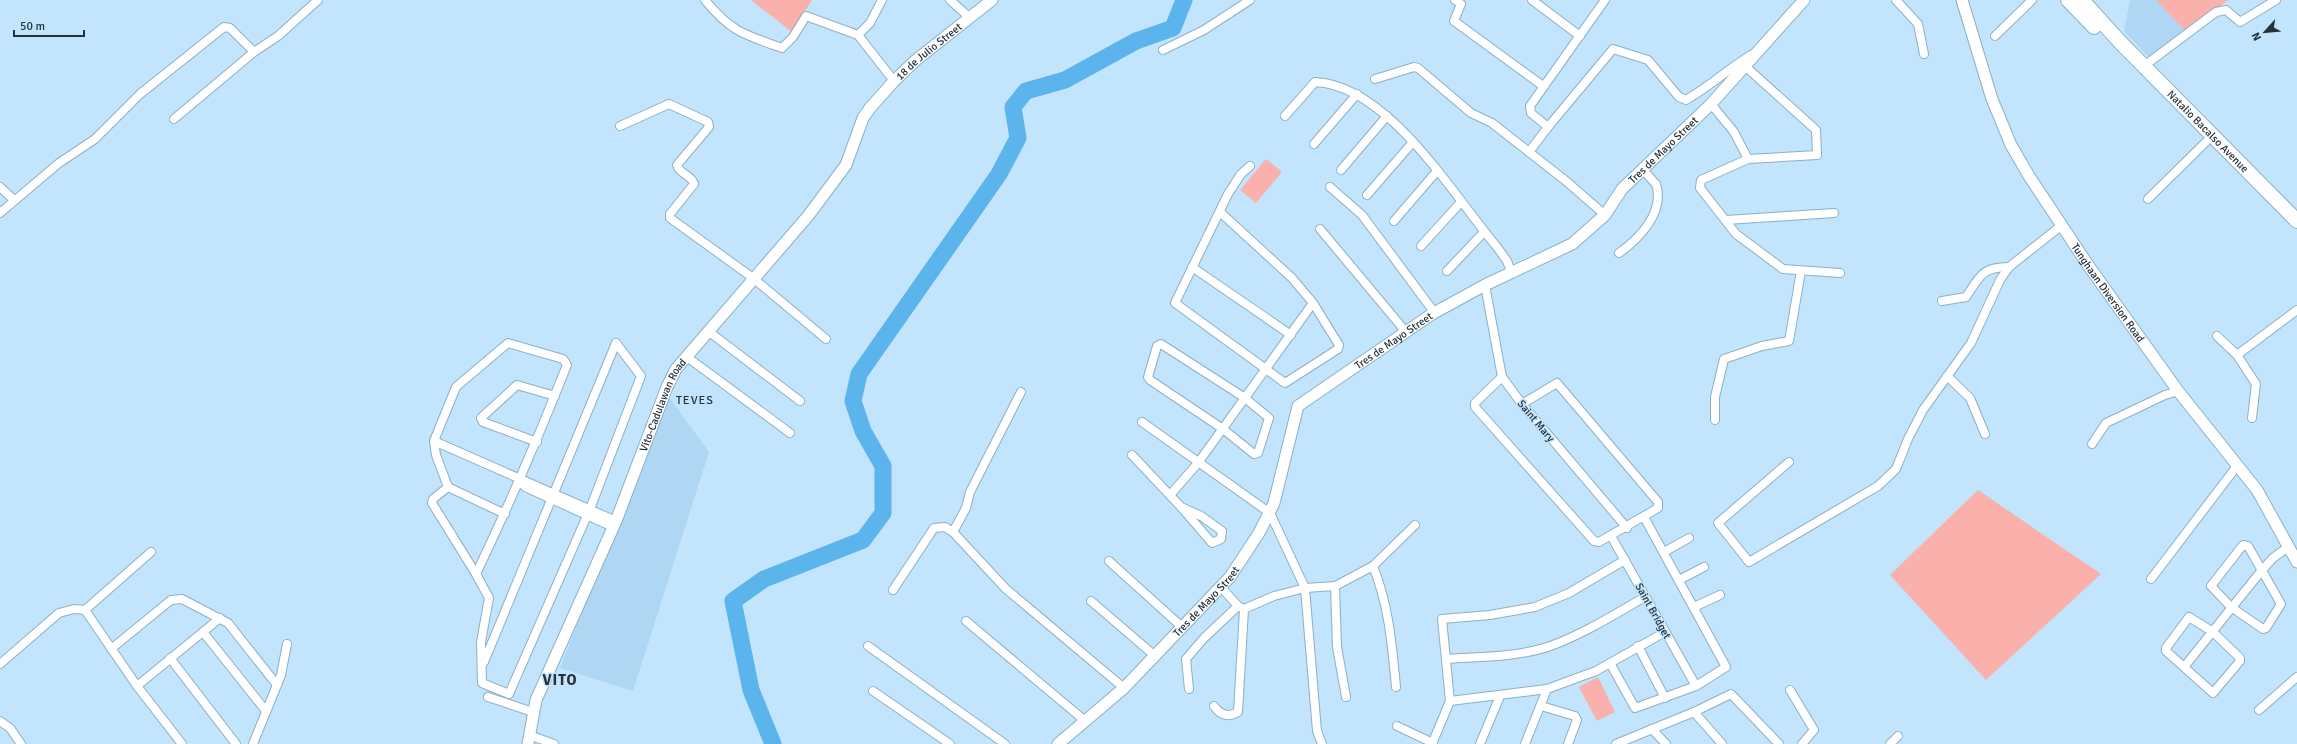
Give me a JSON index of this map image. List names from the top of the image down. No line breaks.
{"streets":{"highway":["Natalio Bacalso Avenue"],"street":["18 de Julio Street","Tres de Mayo Street","Tunghaan Diversion Road","Vito-Cadulawan Road","Saint Mary","Saint Bridget"]},"crossings":[["18 de Julio Street","Vito-Cadulawan Road"],["Tres de Mayo Street","Saint Mary"]],"districts":["TEVES","VITO"],"scale_bar":"50 m","north":"bottom left"}
